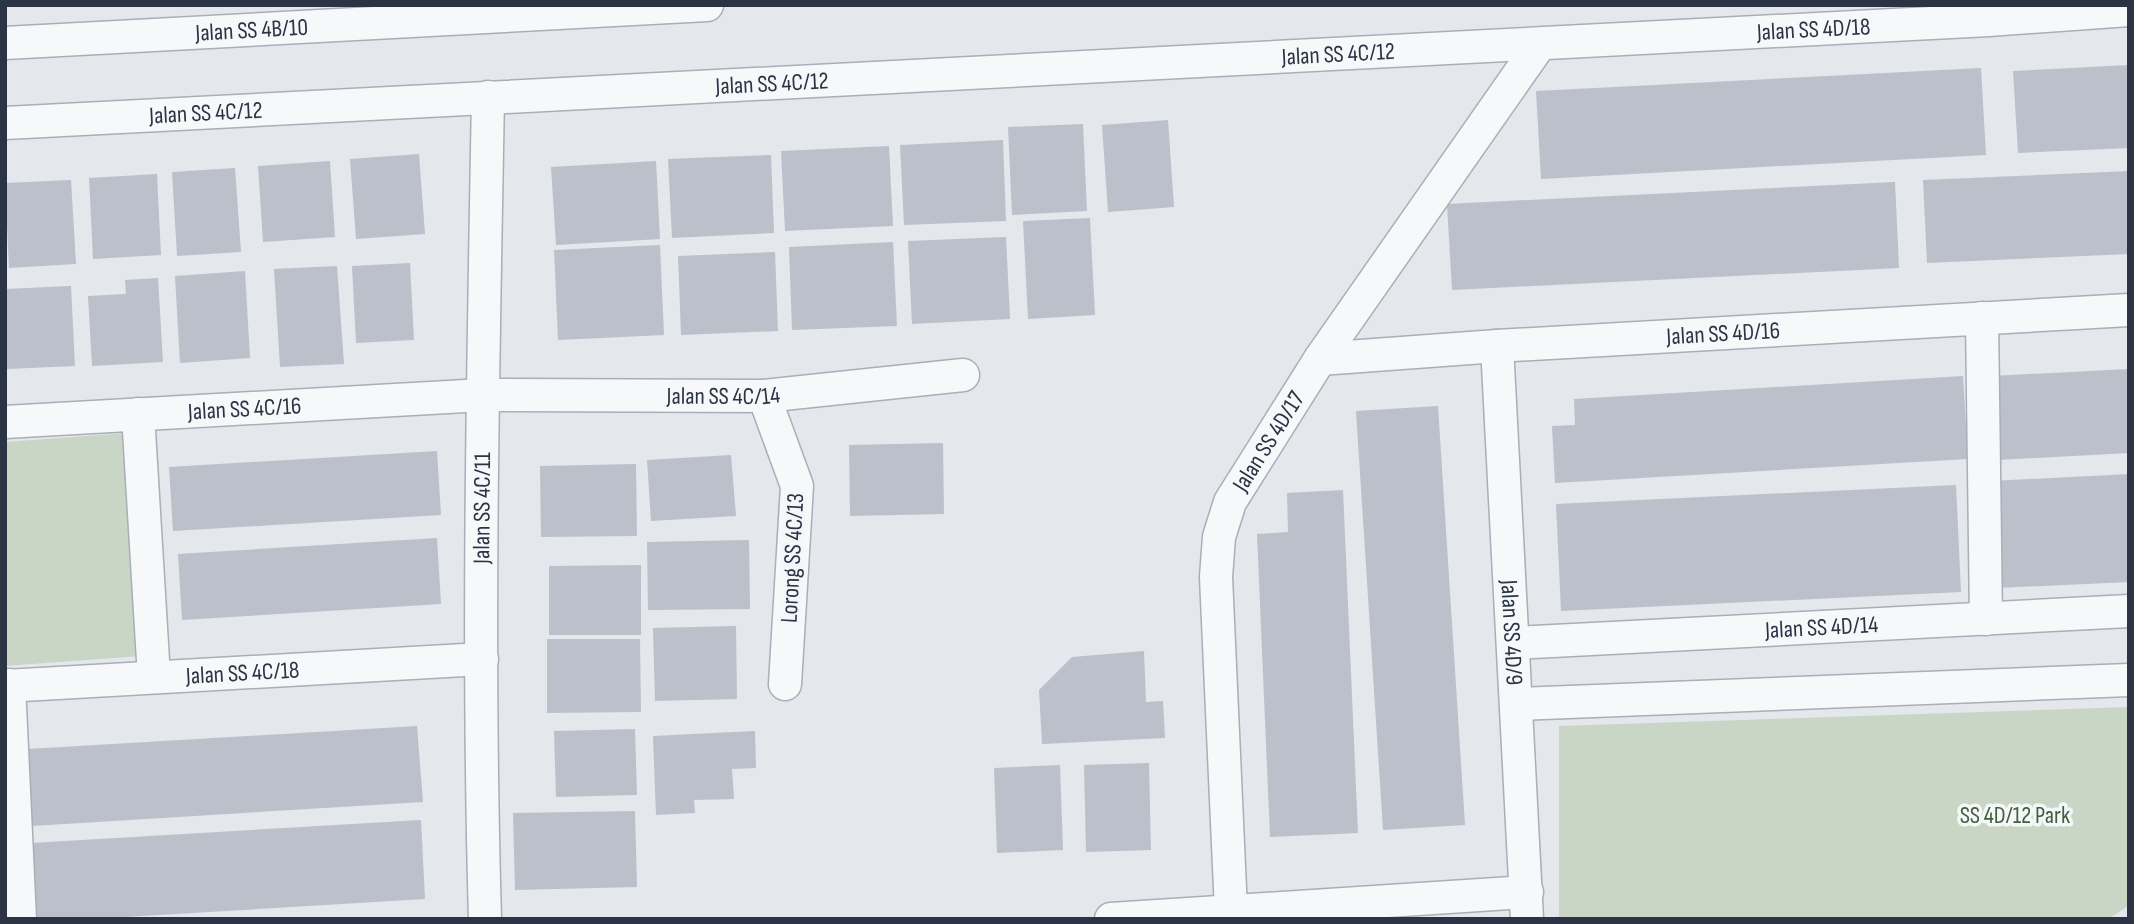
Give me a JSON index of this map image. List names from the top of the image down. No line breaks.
{"streets":{"street":["Jalan SS 4B/10","Jalan SS 4D/18","Jalan SS 4C/12","Jalan SS 4D/16","Jalan SS 4C/14","Jalan SS 4C/16","Jalan SS 4D/17","Jalan SS 4C/11","Lorong SS 4C/13","Jalan SS 4D/14","Jalan SS 4D/9","Jalan SS 4C/18"]},"crossings":[["Jalan SS 4D/18","Jalan SS 4C/12"],["Jalan SS 4D/18","Jalan SS 4D/17"],["Jalan SS 4C/12","Jalan SS 4D/17"],["Jalan SS 4C/12","Jalan SS 4C/11"],["Jalan SS 4D/16","Jalan SS 4D/17"],["Jalan SS 4D/16","Jalan SS 4D/9"],["Jalan SS 4C/14","Jalan SS 4C/16"],["Jalan SS 4C/14","Jalan SS 4C/11"],["Jalan SS 4C/14","Lorong SS 4C/13"],["Jalan SS 4C/16","Jalan SS 4C/11"],["Jalan SS 4C/11","Jalan SS 4C/18"],["Jalan SS 4D/14","Jalan SS 4D/9"]],"parks":["SS 4D/12 Park"]}
